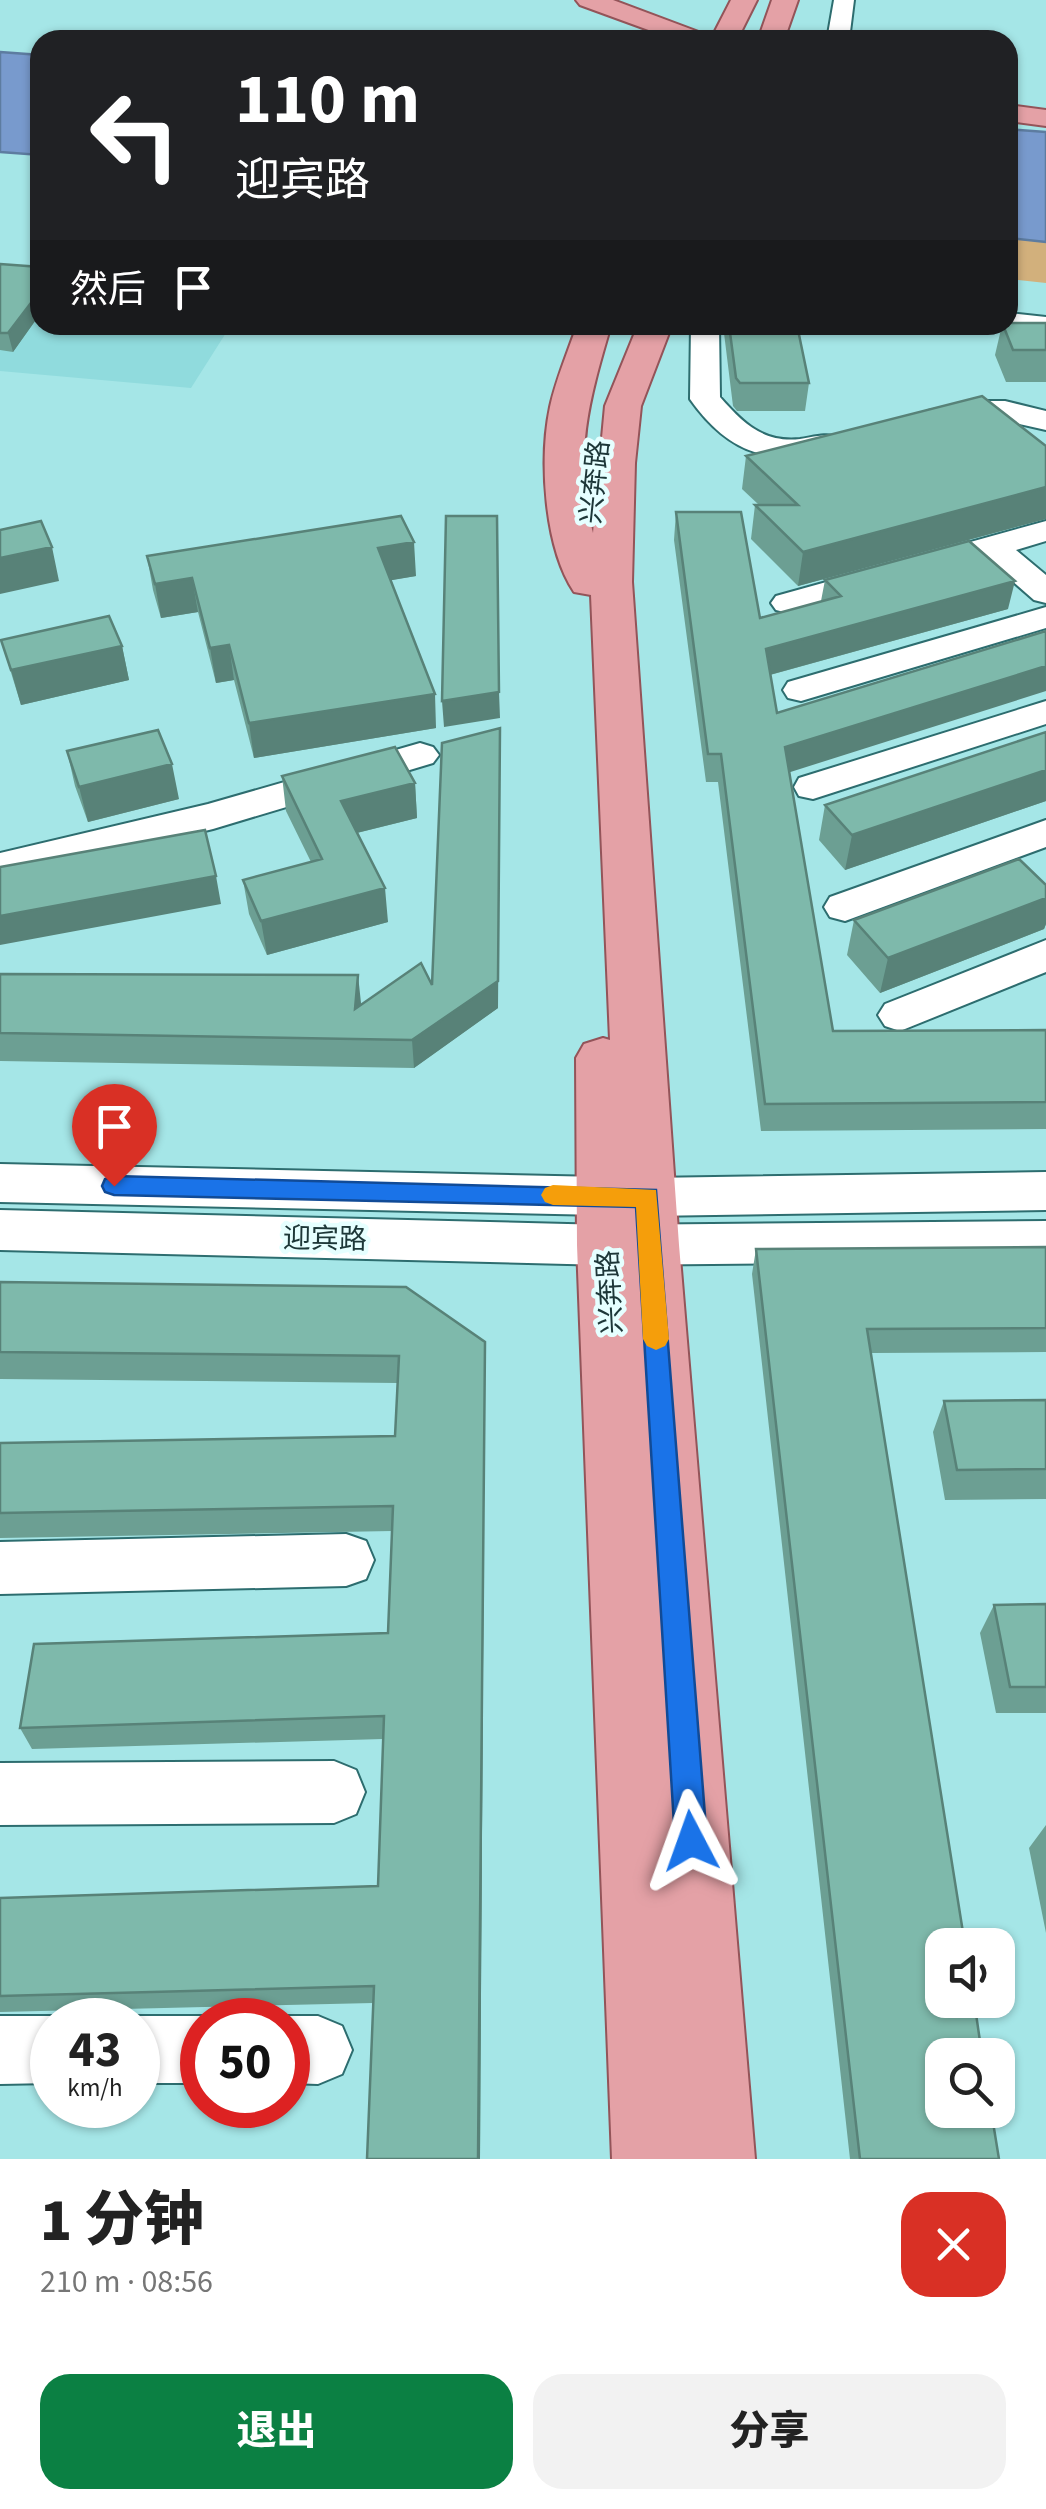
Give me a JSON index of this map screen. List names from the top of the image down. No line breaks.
{"streets":{"main road":["兴奔路"],"street":["迎宾路"]},"crossings":[["兴奔路","迎宾路"]],"page":{"turn":["110 m","迎宾路"],"then":"然后","speed":"43 km/h","limit":"50","heading":["1 分钟","210 m · 08:56"],"buttons":["退出","分享"]}}
